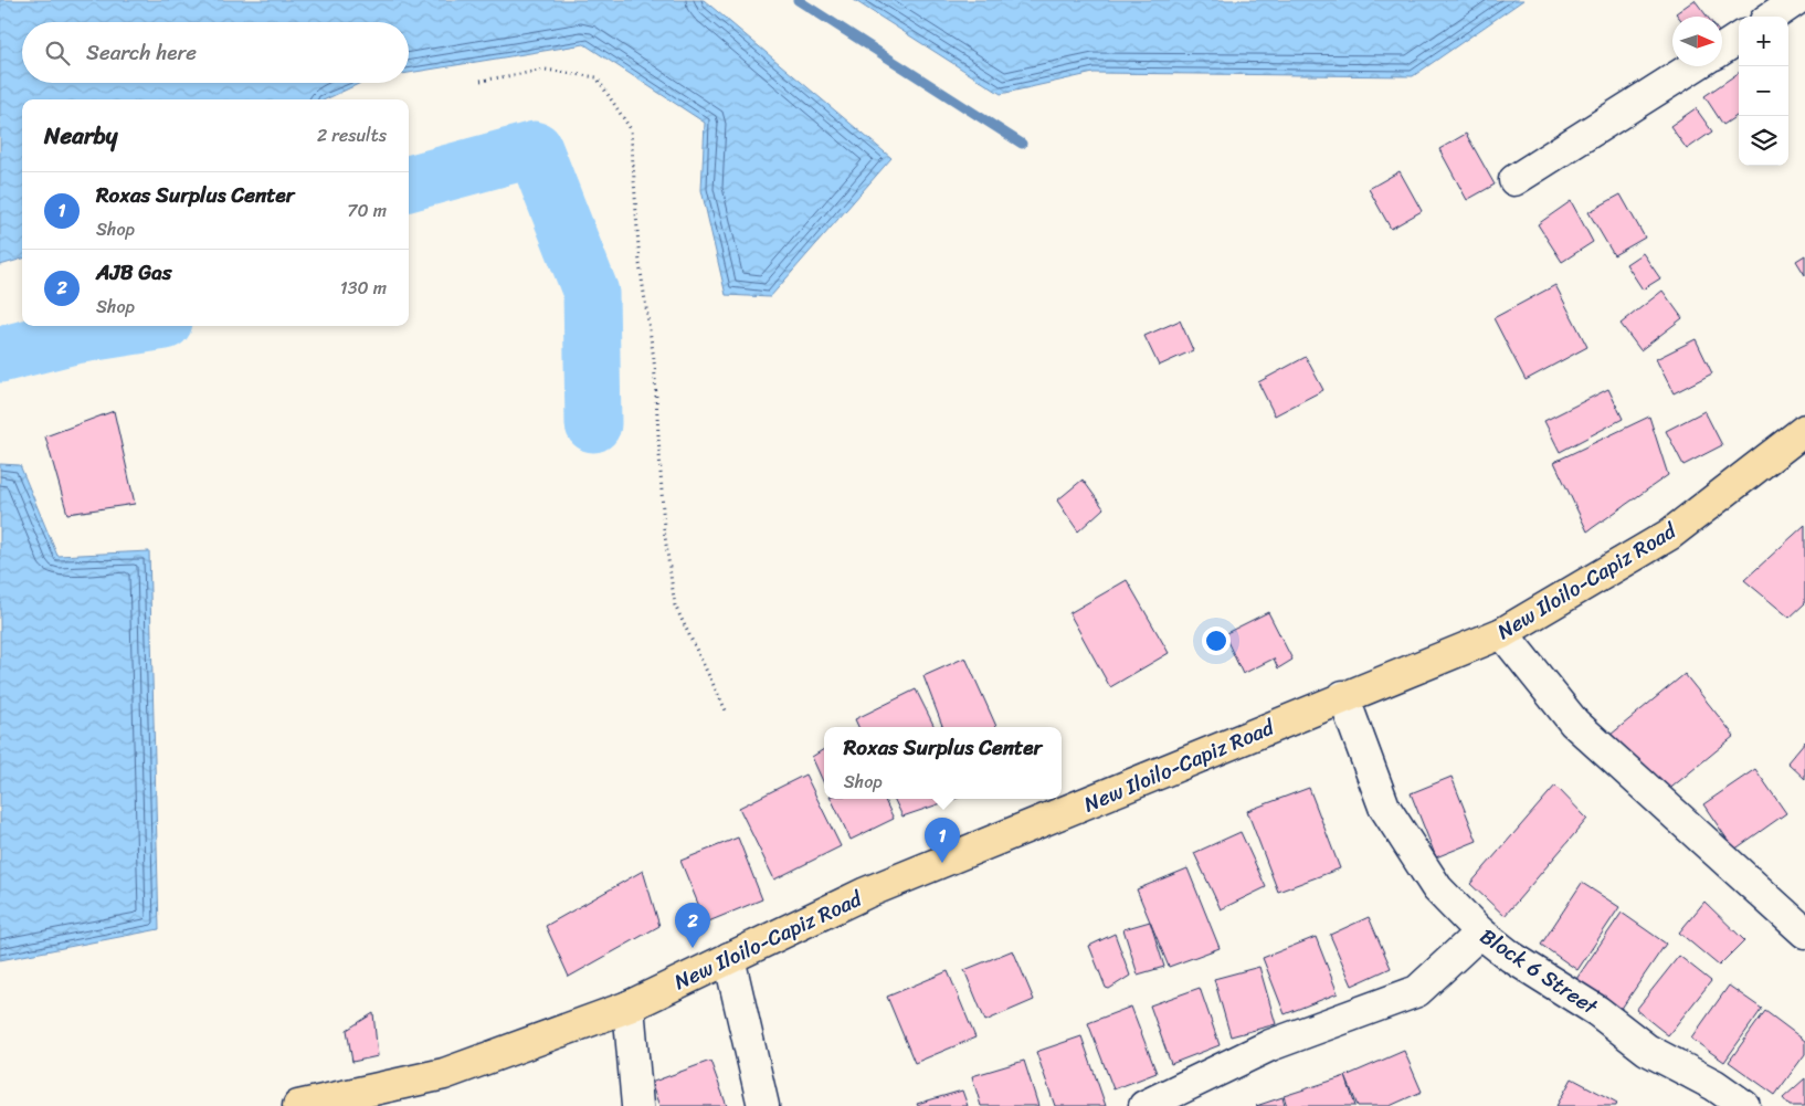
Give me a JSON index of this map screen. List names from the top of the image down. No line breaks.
{"streets":{"highway":["New Iloilo-Capiz Road"],"street":["Block 6 Street"]},"crossings":[["New Iloilo-Capiz Road","Block 6 Street"]],"north":"right","page":{"map_buttons":["+","−"],"search":"Search here","heading":["Nearby","2 results"],"list":[{"mark":"1","name":"Roxas Surplus Center","note":"Shop","value":"70 m"},{"mark":"2","name":"AJB Gas","note":"Shop","value":"130 m"}],"popup":["Roxas Surplus Center","Shop"],"pins":["1","2"]}}
